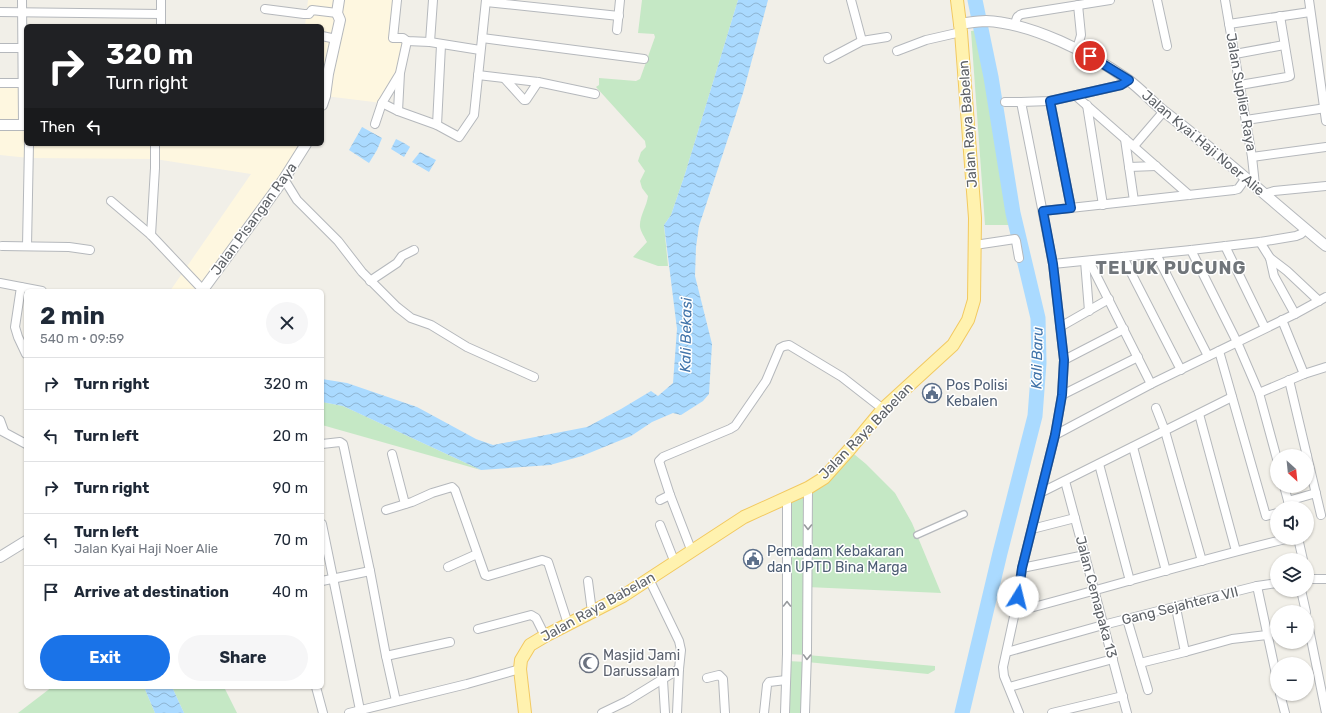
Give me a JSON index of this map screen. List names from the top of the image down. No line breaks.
{"streets":{"main road":["Jalan Raya Babelan"],"street":["Jalan Suplier Raya","Jalan Kyai Haji Noer Alie","Jalan Pisangan Raya","Jalan Cemapaka 13","Gang Sejahtera VII"]},"crossings":[["Jalan Suplier Raya","Jalan Kyai Haji Noer Alie"],["Jalan Raya Babelan","Jalan Kyai Haji Noer Alie"],["Jalan Cemapaka 13","Gang Sejahtera VII"]],"districts":["TELUK PUCUNG"],"water":["Kali Bekasi","Kali Baru"],"places":{"public building":["Pos Polisi Kebalen","Pemadam Kebakaran dan UPTD Bina Marga"],"mosque":["Masjid Jami Darussalam"]},"north":"bottom right","page":{"turn":["320 m","Turn right"],"then":"Then","heading":["2 min","540 m · 09:59"],"list":[{"name":"Turn right","value":"320 m"},{"name":"Turn left","value":"20 m"},{"name":"Turn right","value":"90 m"},{"name":"Turn left","note":"Jalan Kyai Haji Noer Alie","value":"70 m"},{"name":"Arrive at destination","value":"40 m"}],"map_buttons":["+","−"],"buttons":["Exit","Share"]}}
